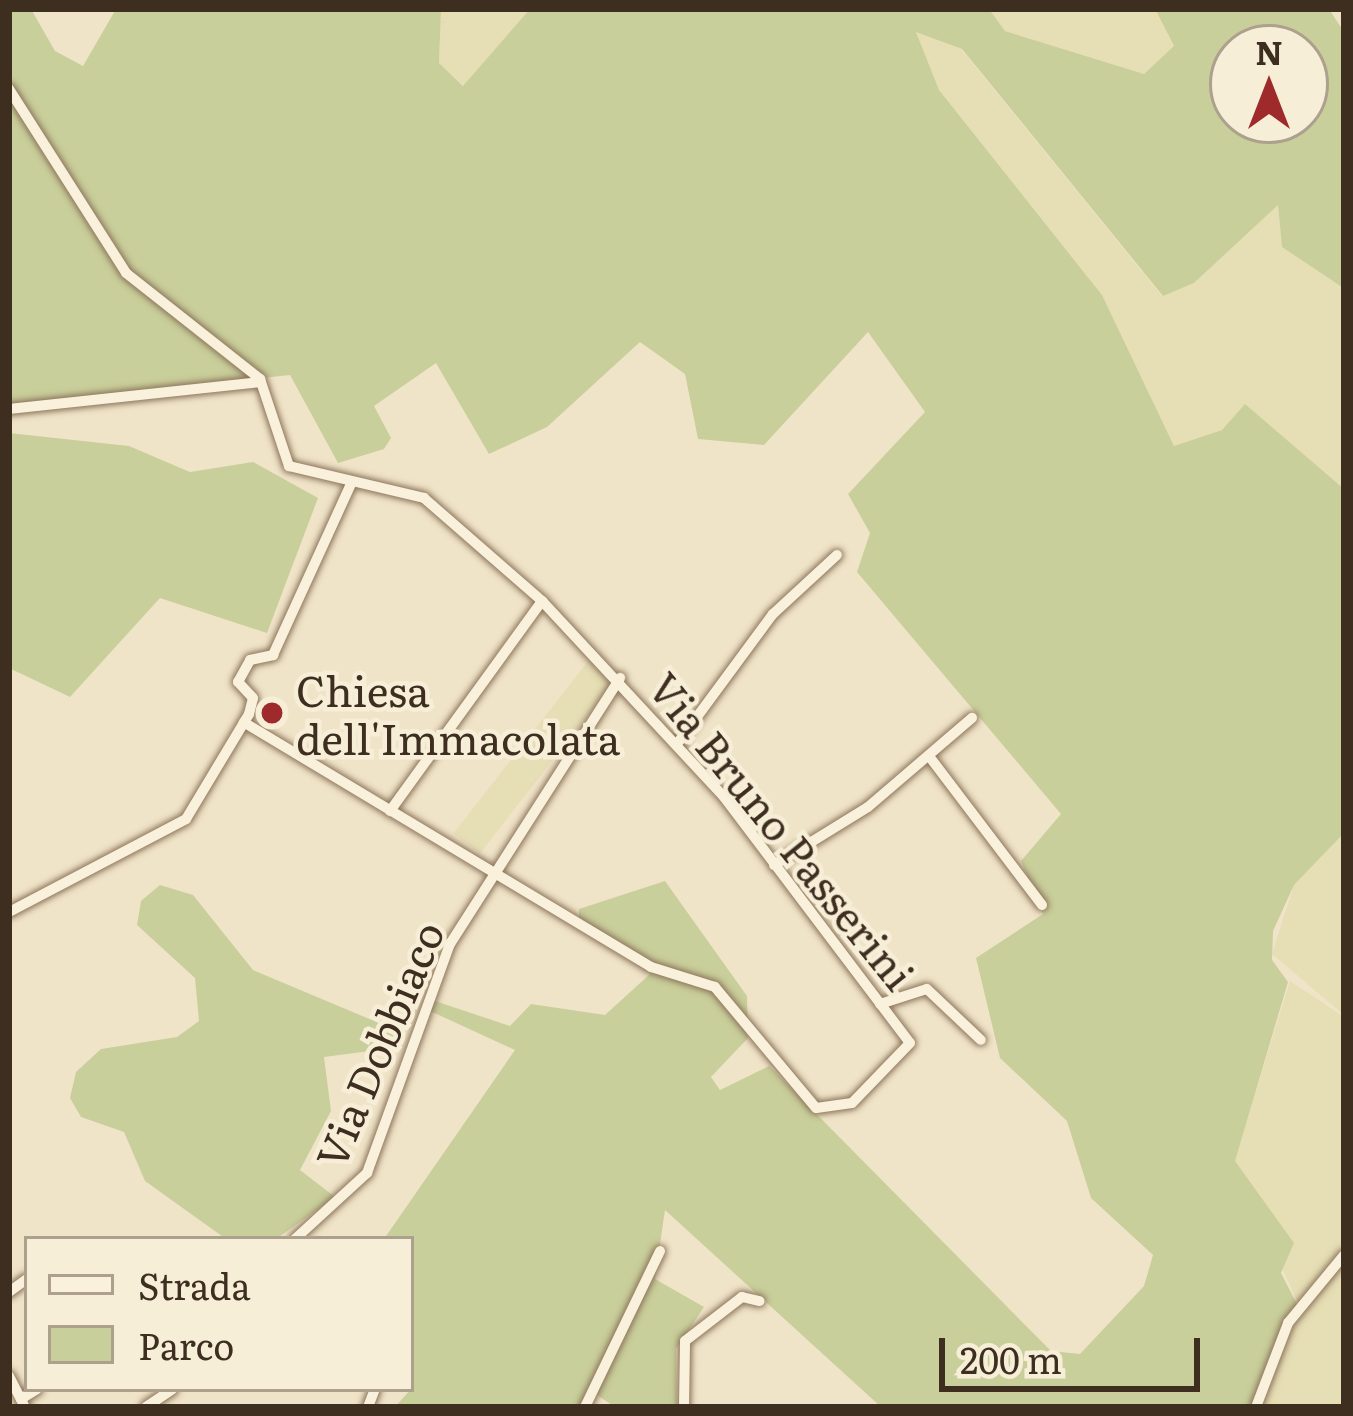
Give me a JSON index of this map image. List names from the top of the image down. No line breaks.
{"streets":{"street":["Via Bruno Passerini","Via Dobbiaco"]},"crossings":[["Via Bruno Passerini","Via Dobbiaco"]],"places":["Chiesa dell'Immacolata"],"legend":["Strada","Parco"],"scale_bar":"200 m","north":"top"}
